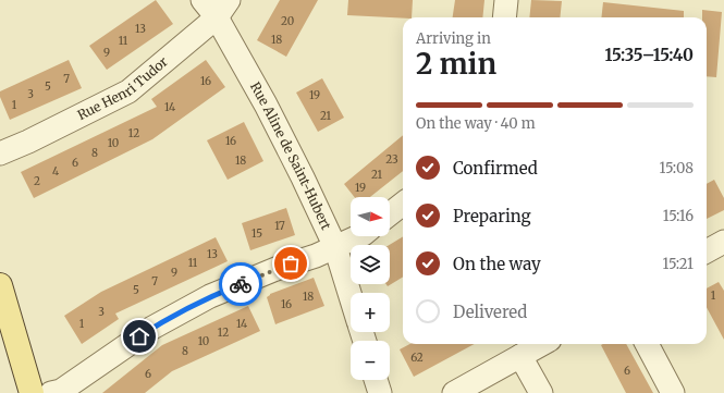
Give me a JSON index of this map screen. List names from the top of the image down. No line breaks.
{"streets":{"street":["Rue Henri Tudor","Rue Aline de Saint-Hubert"]},"crossings":[["Rue Henri Tudor","Rue Aline de Saint-Hubert"]],"house_numbers":["20","13","18","11","9","7","16","5","3","19","1","14","21","12","16","10","8","23","18","6","4","21","2","19","17","15","13","11","9","7","5","1","18","16","3","1","14","12","10","8","62","6","6"],"north":"right","page":{"heading":["2 min","Arriving in","15:35–15:40"],"bar":"On the way · 40 m","list":[["Confirmed","15:08"],["Preparing","15:16"],["On the way","15:21"],"Delivered"],"map_buttons":["+","−"]}}
